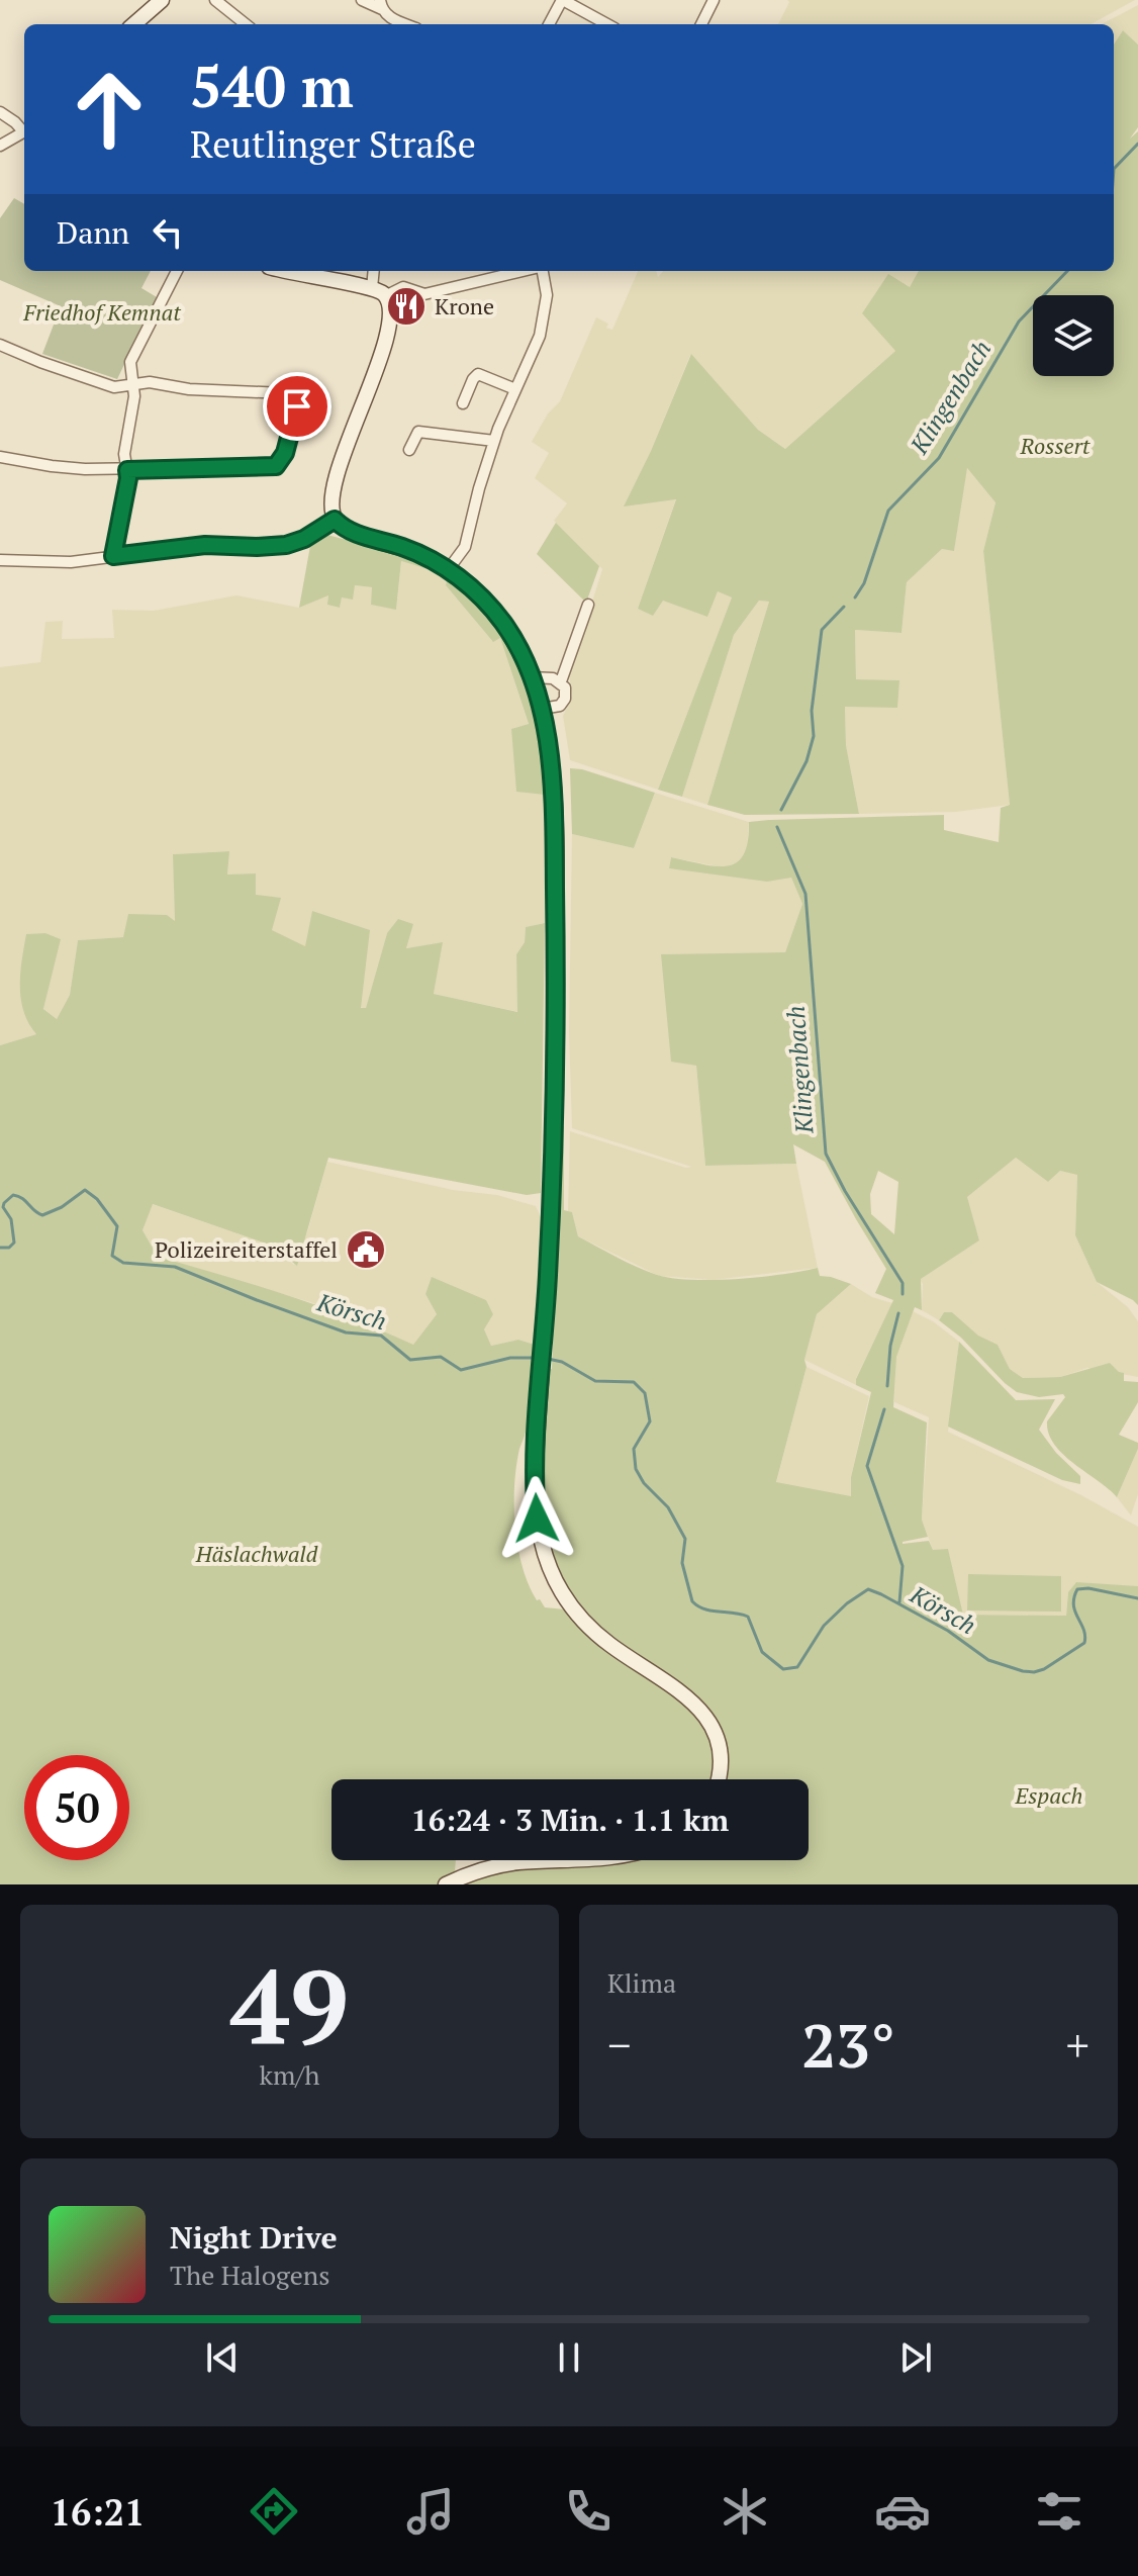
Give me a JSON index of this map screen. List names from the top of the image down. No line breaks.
{"water":["Klingenbach","Körsch"],"parks":["Friedhof Kemnat","Rossert","Häslachwald","Espach"],"places":{"restaurant":["Krone"],"public building":["Polizeireiterstaffel"]},"page":{"turn":["540 m","Reutlinger Straße"],"then":"Dann","limit":"50","trip":"16:24 · 3 Min. · 1.1 km","tile":[["49","km/h"],"Klima"],"heat":["−","23°","+"],"song":["Night Drive","The Halogens"],"tabs":"16:21"}}
